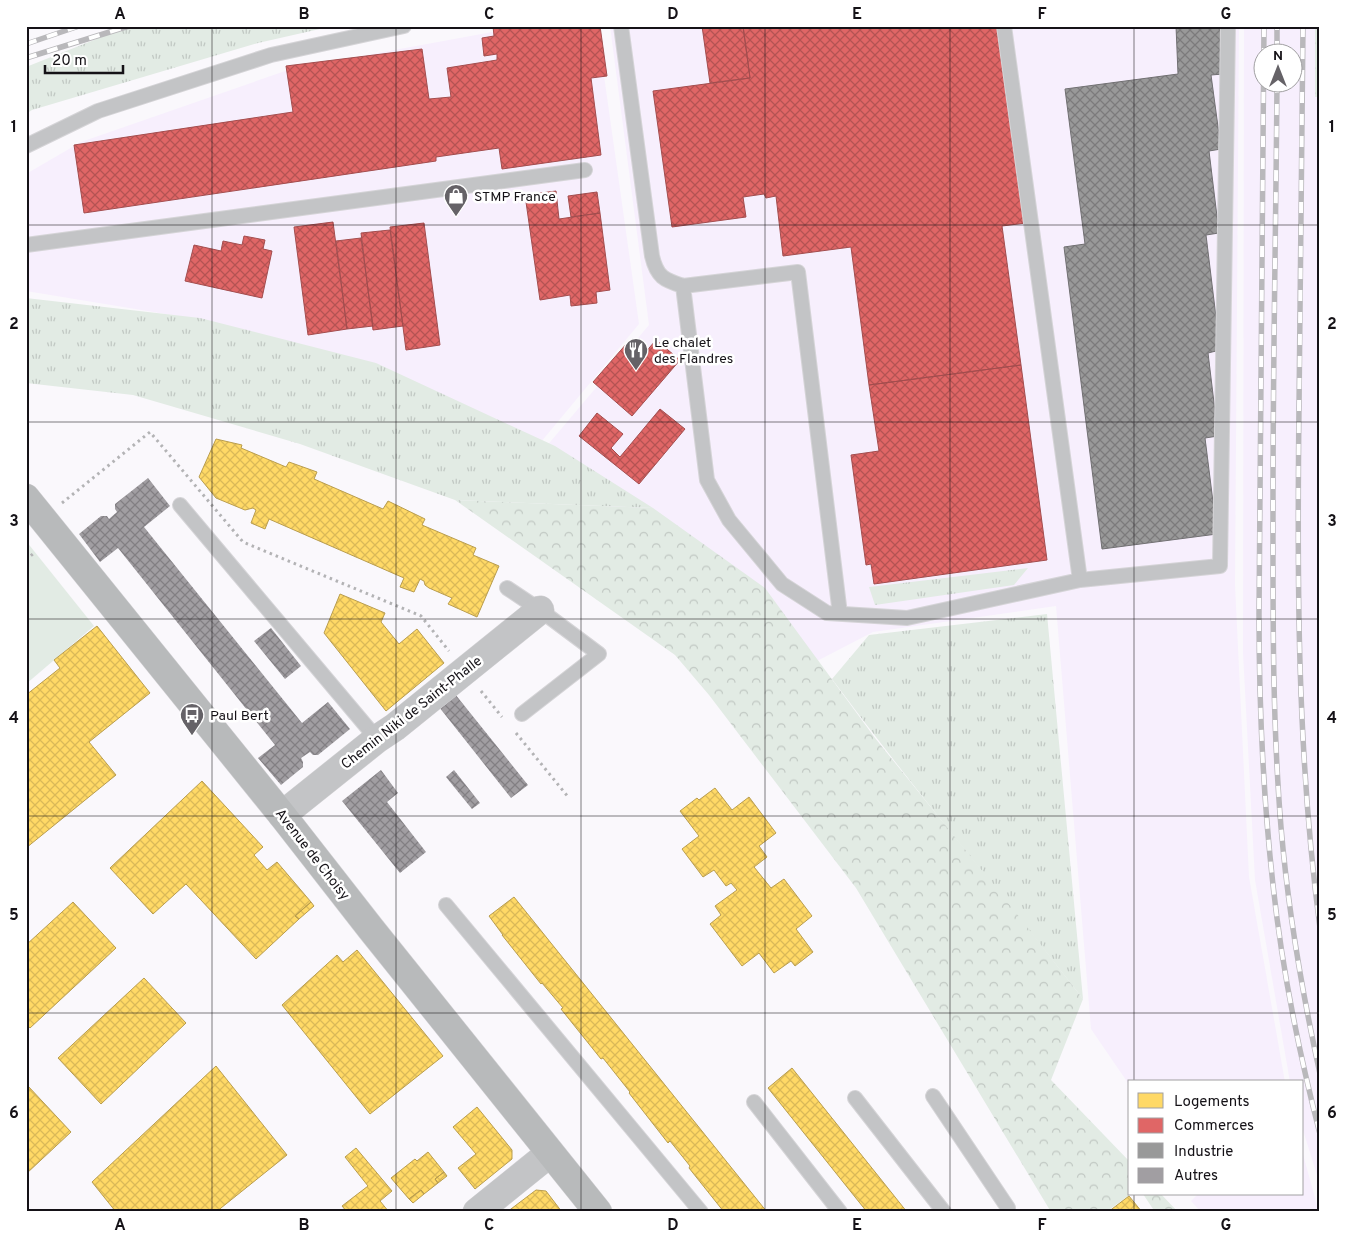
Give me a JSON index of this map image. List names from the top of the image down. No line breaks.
{"streets":{"main road":["Avenue de Choisy"],"street":["Chemin Niki de Saint-Phalle"]},"crossings":[["Chemin Niki de Saint-Phalle","Avenue de Choisy"]],"places":{"shop":["STMP France"],"restaurant":["Le chalet des Flandres"],"bus stop":["Paul Bert"]},"legend":["Logements","Commerces","Industrie","Autres"],"scale_bar":"20 m","north":"top","grid":{"columns":["A","B","C","D","E","F","G"],"rows":["1","2","3","4","5","6"]}}
